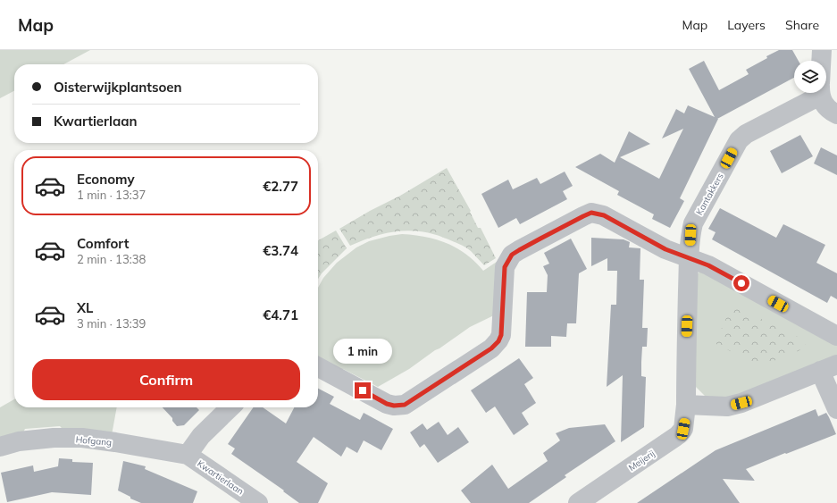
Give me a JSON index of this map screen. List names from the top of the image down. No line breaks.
{"streets":{"street":["Kantakkers","Hofgang","Meijerij","Kwartierlaan"]},"crossings":[["Kantakkers","Meijerij"],["Hofgang","Kwartierlaan"]],"page":{"header":"Map","nav":["Map","Layers","Share"],"banner":["Oisterwijkplantsoen","Kwartierlaan"],"list":[{"name":"Economy","note":"1 min · 13:37","value":"€2.77"},{"name":"Comfort","note":"2 min · 13:38","value":"€3.74"},{"name":"XL","note":"3 min · 13:39","value":"€4.71"}],"bubble":"1 min","buttons":"Confirm"}}
